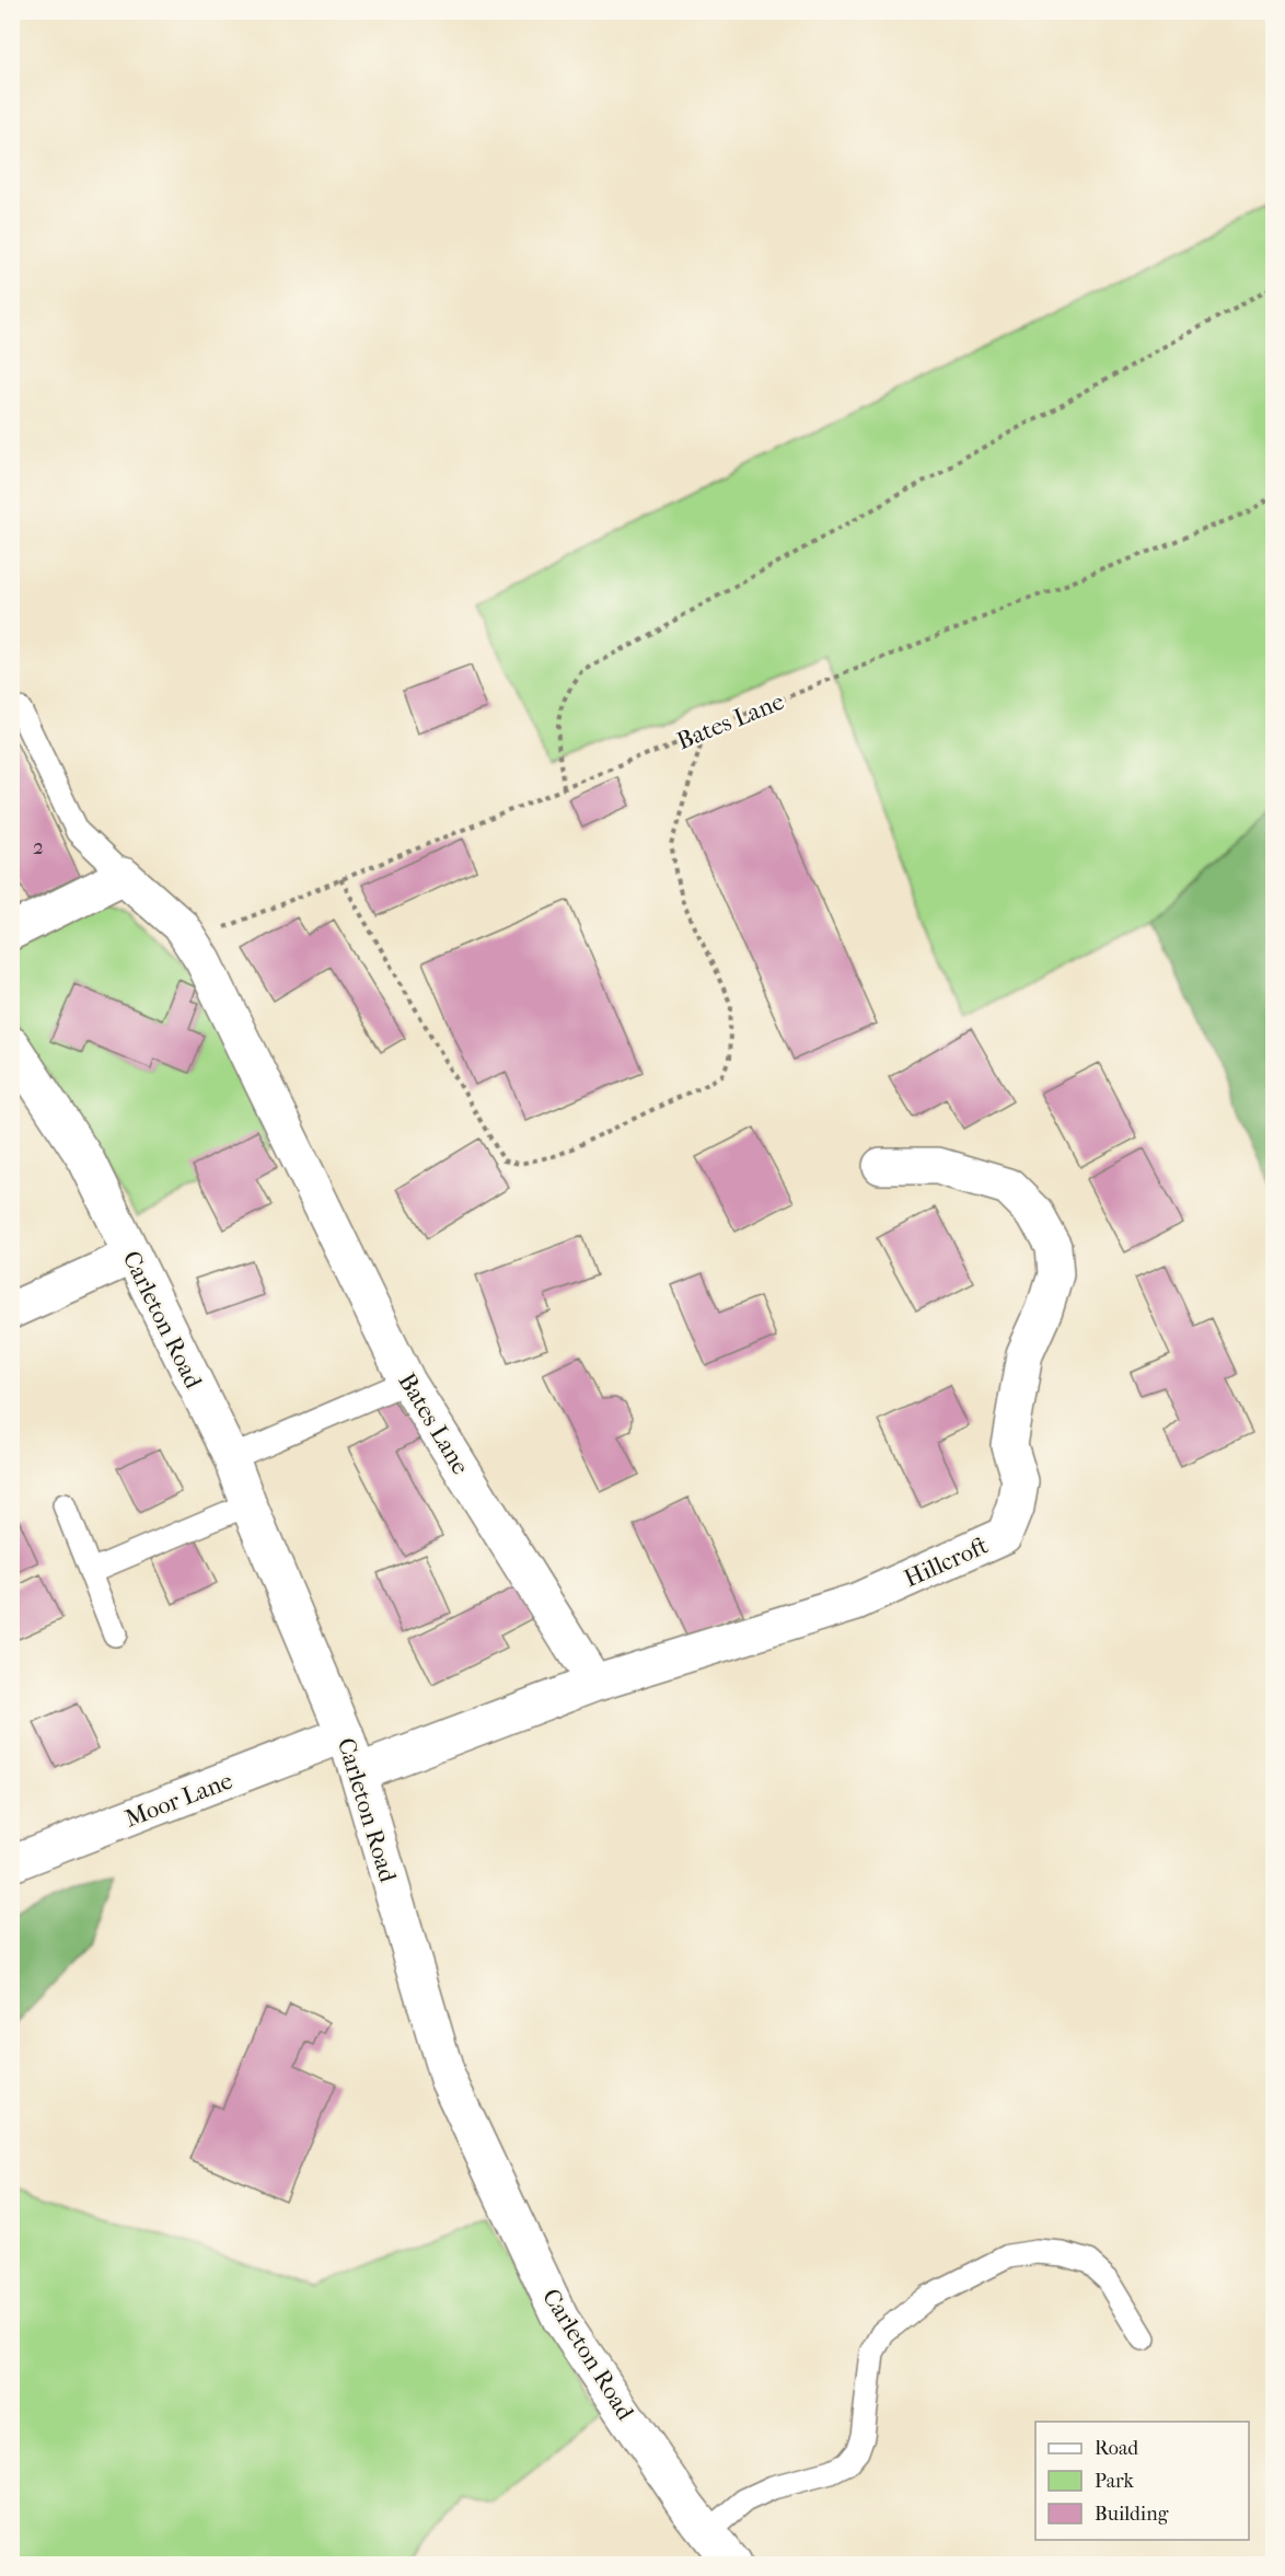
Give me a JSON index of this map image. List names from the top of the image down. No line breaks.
{"streets":{"street":["Bates Lane","Carleton Road","Hillcroft","Moor Lane"]},"crossings":[["Bates Lane","Hillcroft"],["Carleton Road","Moor Lane"]],"house_numbers":["2"],"legend":["Road","Park","Building"]}
